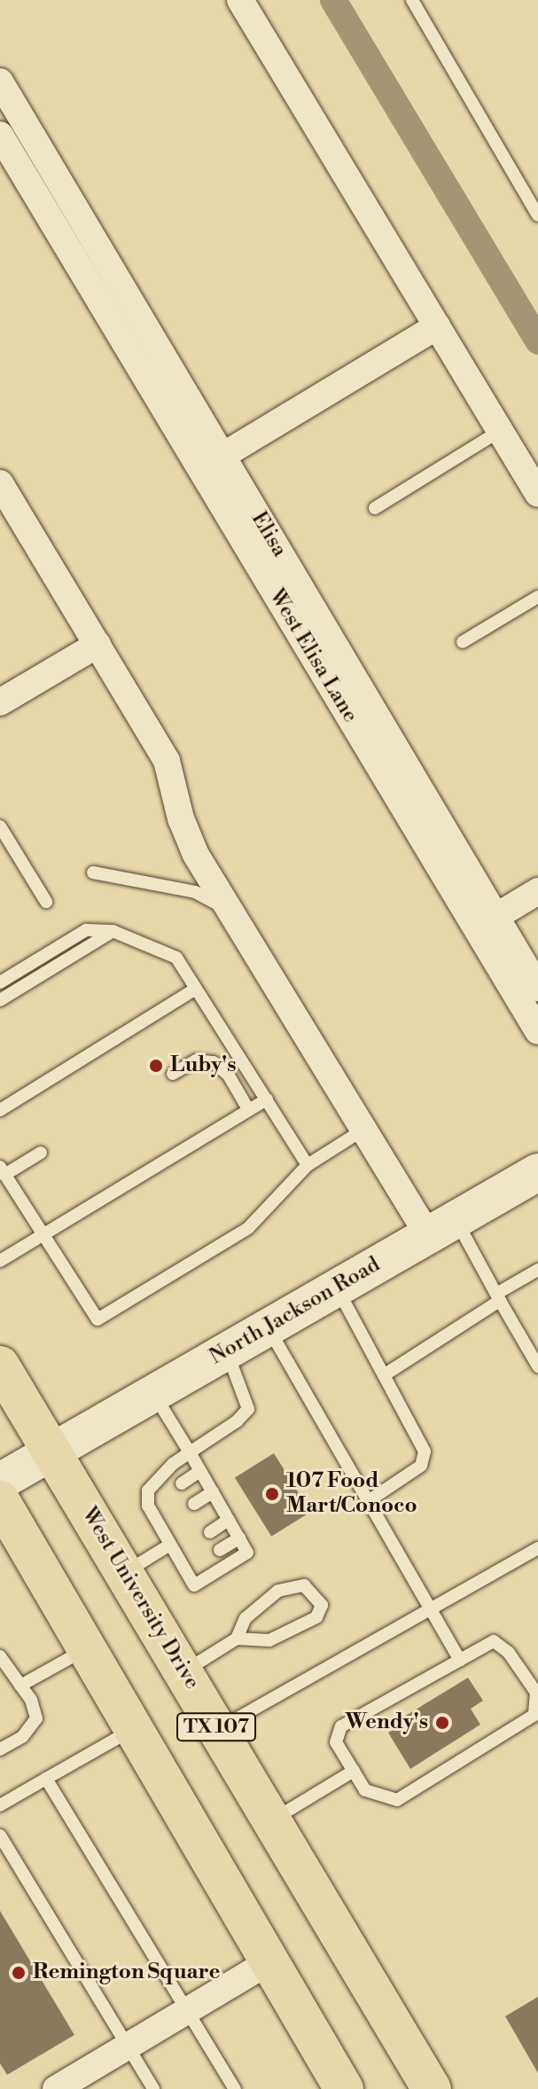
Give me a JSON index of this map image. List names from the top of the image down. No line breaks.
{"streets":{"main road":["North Jackson Road","West University Drive","TX 107"],"street":["Elisa","West Elisa Lane"]},"crossings":[["North Jackson Road","West University Drive"]],"places":["Luby's","107 Food Mart/Conoco","Wendy's","Remington Square"]}
